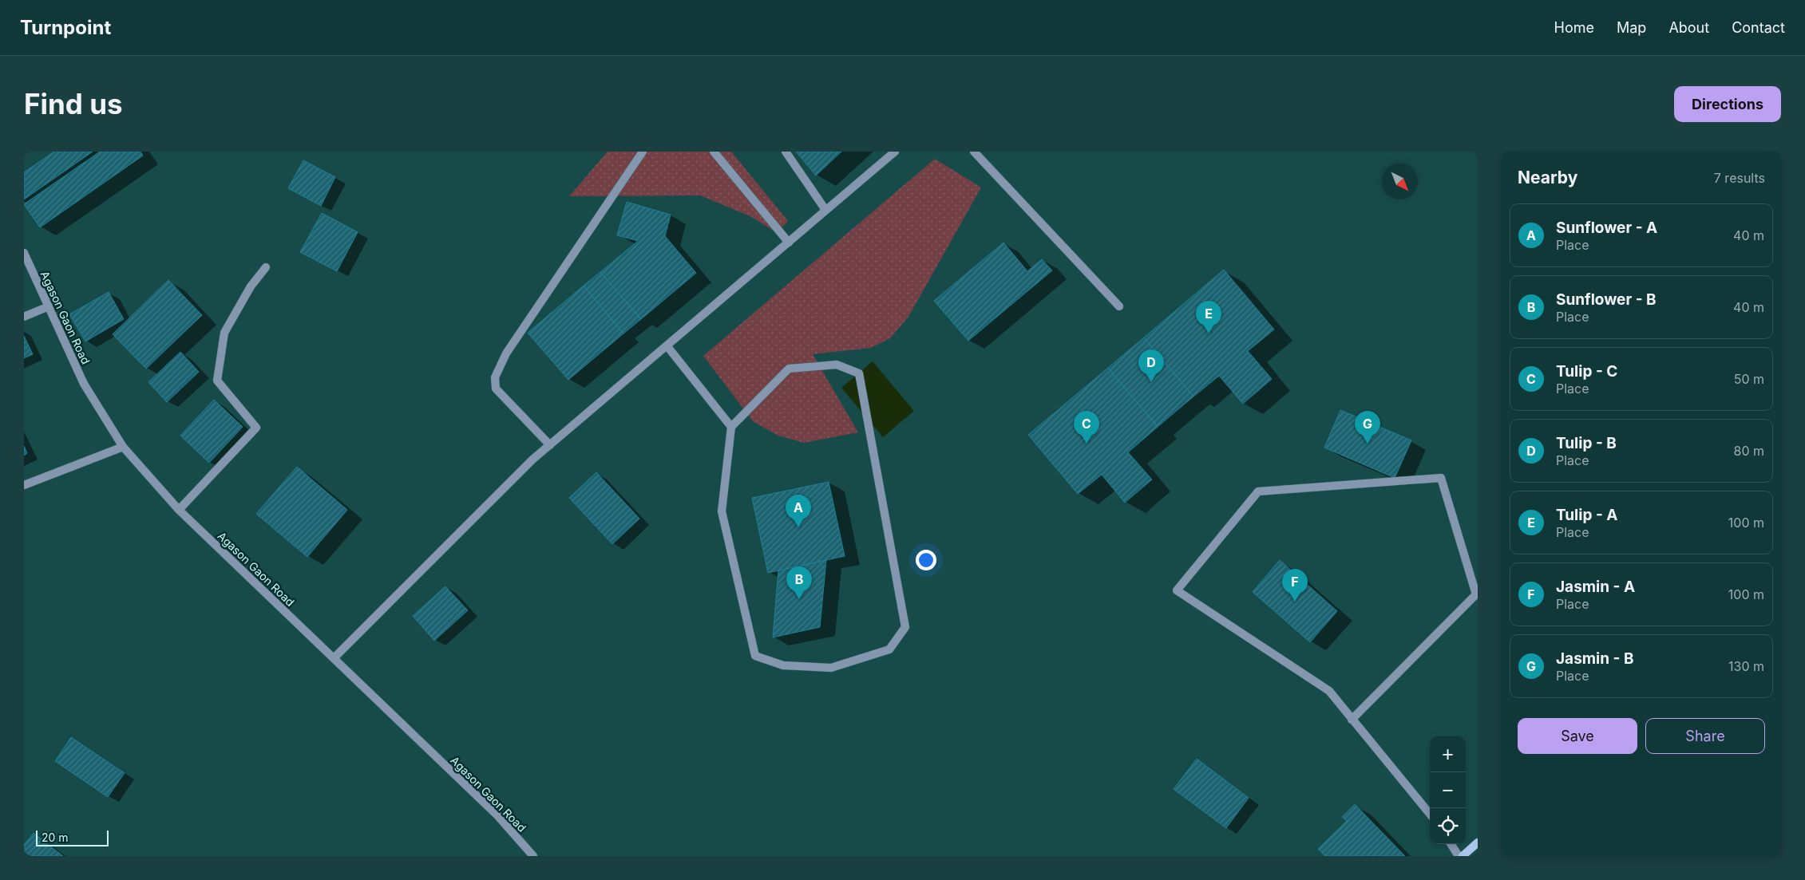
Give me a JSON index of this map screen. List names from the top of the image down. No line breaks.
{"streets":{"street":["Agason Gaon Road"]},"scale_bar":"20 m","north":"bottom right","page":{"header":"Turnpoint","nav":["Home","Map","About","Contact"],"buttons":["Directions",["Save","Share"]],"title":"Find us","heading":["Nearby","7 results"],"list":[{"mark":"A","name":"Sunflower - A","note":"Place","value":"40 m"},{"mark":"B","name":"Sunflower - B","note":"Place","value":"40 m"},{"mark":"C","name":"Tulip - C","note":"Place","value":"50 m"},{"mark":"D","name":"Tulip - B","note":"Place","value":"80 m"},{"mark":"E","name":"Tulip - A","note":"Place","value":"100 m"},{"mark":"F","name":"Jasmin - A","note":"Place","value":"100 m"},{"mark":"G","name":"Jasmin - B","note":"Place","value":"130 m"}],"pins":["E","D","C","G","A","B","F"],"map_buttons":["+","−"],"scale":"20 m"}}
